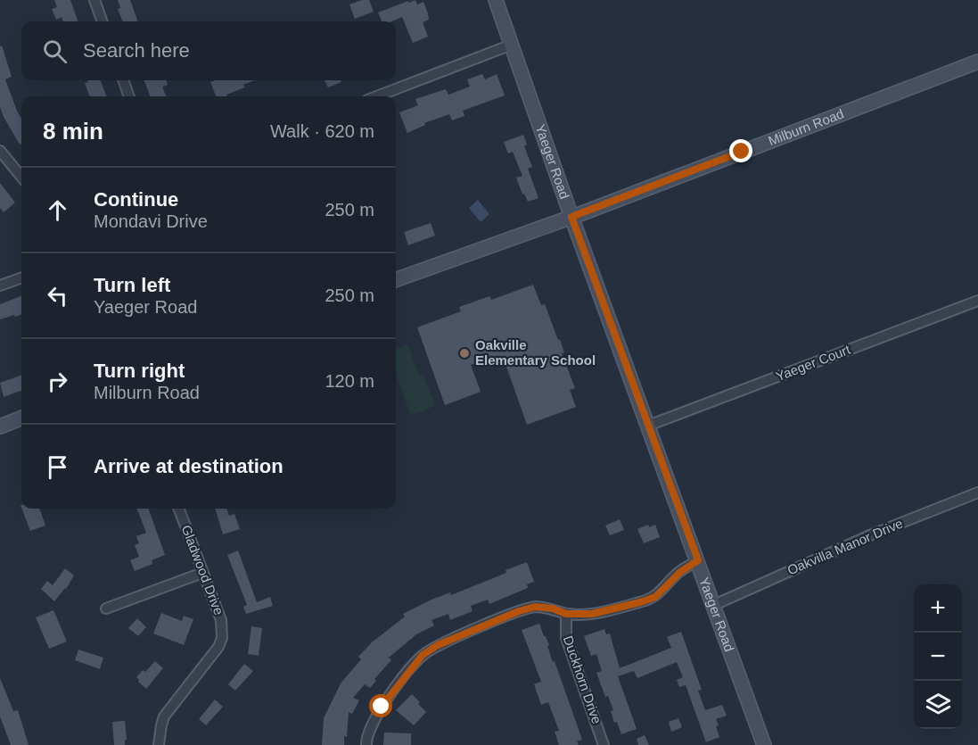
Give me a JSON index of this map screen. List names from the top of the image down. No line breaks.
{"streets":{"street":["Milburn Road","Yaeger Road","Yaeger Court","Oakvilla Manor Drive","Gladwood Drive","Duckhorn Drive"]},"crossings":[["Milburn Road","Yaeger Road"],["Yaeger Road","Yaeger Court"],["Yaeger Road","Oakvilla Manor Drive"]],"places":["Oakville Elementary School"],"page":{"search":"Search here","heading":["8 min","Walk · 620 m"],"list":[["Continue","Mondavi Drive","250 m"],["Turn left","Yaeger Road","250 m"],["Turn right","Milburn Road","120 m"],"Arrive at destination"],"map_buttons":["+","−"]}}
